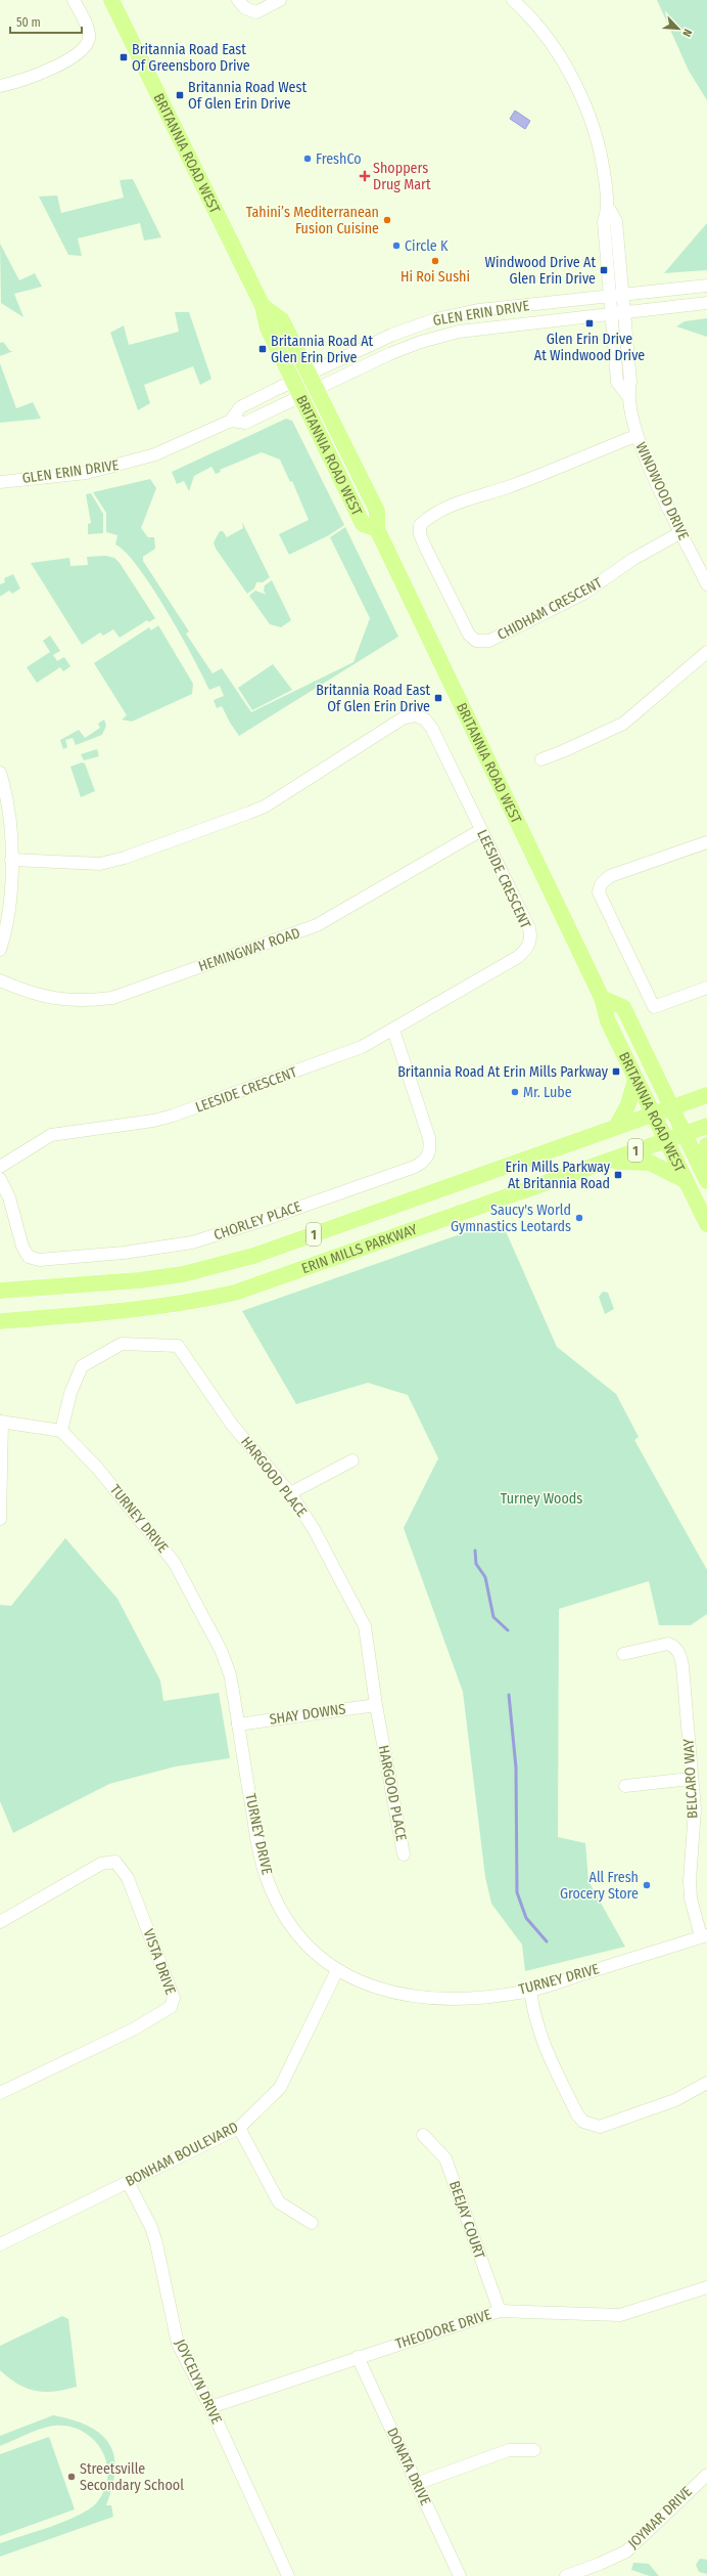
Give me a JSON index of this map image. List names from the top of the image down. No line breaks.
{"streets":{"main road":["BRITANNIA ROAD WEST","1","ERIN MILLS PARKWAY"],"street":["GLEN ERIN DRIVE","WINDWOOD DRIVE","CHIDHAM CRESCENT","LEESIDE CRESCENT","HEMINGWAY ROAD","CHORLEY PLACE","HARGOOD PLACE","TURNEY DRIVE","SHAY DOWNS","BELCARO WAY","VISTA DRIVE","BONHAM BOULEVARD","BEEJAY COURT","THEODORE DRIVE","JOYCELYN DRIVE","DONATA DRIVE","JOYMAR DRIVE"]},"crossings":[["BRITANNIA ROAD WEST","GLEN ERIN DRIVE"],["BRITANNIA ROAD WEST","ERIN MILLS PARKWAY"],["GLEN ERIN DRIVE","WINDWOOD DRIVE"],["WINDWOOD DRIVE","CHIDHAM CRESCENT"],["LEESIDE CRESCENT","HEMINGWAY ROAD"],["LEESIDE CRESCENT","CHORLEY PLACE"],["HARGOOD PLACE","TURNEY DRIVE"],["HARGOOD PLACE","SHAY DOWNS"],["TURNEY DRIVE","SHAY DOWNS"],["TURNEY DRIVE","BELCARO WAY"],["TURNEY DRIVE","BONHAM BOULEVARD"],["BONHAM BOULEVARD","JOYCELYN DRIVE"],["BEEJAY COURT","THEODORE DRIVE"],["THEODORE DRIVE","JOYCELYN DRIVE"],["THEODORE DRIVE","DONATA DRIVE"]],"parks":["Turney Woods"],"places":{"transit":["Britannia Road East Of Greensboro Drive","Britannia Road West Of Glen Erin Drive","Windwood Drive At Glen Erin Drive","Glen Erin Drive At Windwood Drive","Britannia Road At Glen Erin Drive","Britannia Road East Of Glen Erin Drive","Britannia Road At Erin Mills Parkway","Erin Mills Parkway At Britannia Road"],"other":["FreshCo","Tahini’s Mediterranean Fusion Cuisine","Circle K","Hi Roi Sushi","Mr. Lube","Saucy's World Gymnastics Leotards","All Fresh Grocery Store","Streetsville Secondary School"],"health":["Shoppers Drug Mart"]},"scale_bar":"50 m","north":"bottom right"}
